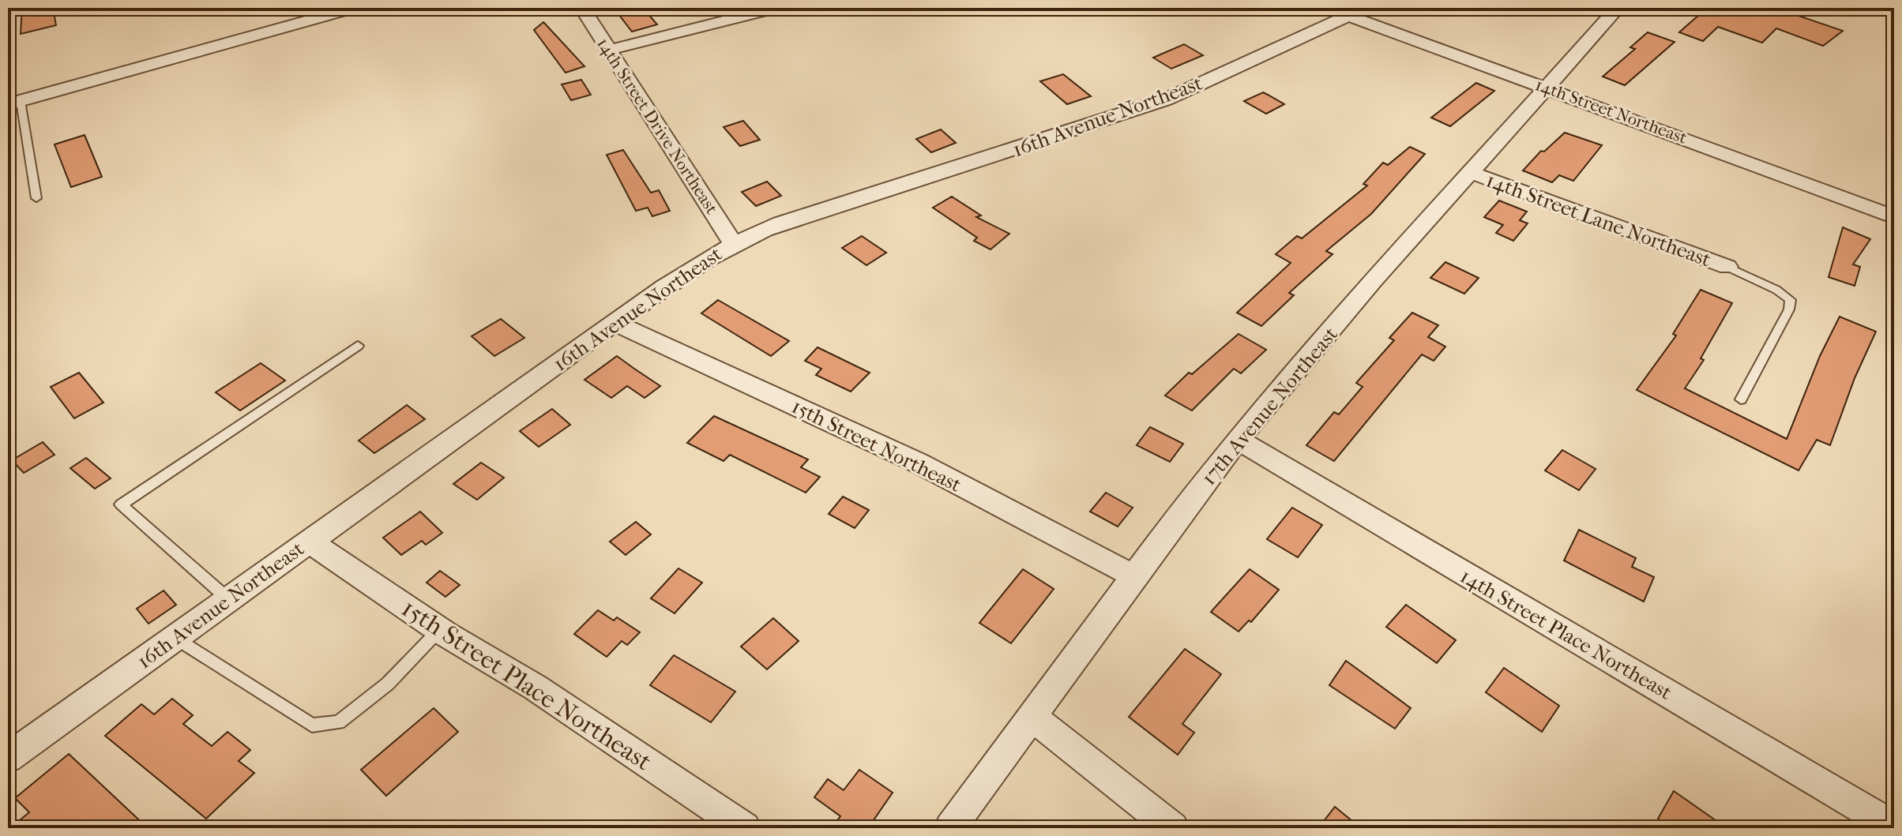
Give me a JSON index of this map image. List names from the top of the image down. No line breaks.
{"streets":{"street":["14th Street Northeast","16th Avenue Northeast","14th Street Drive Northeast","14th Street Lane Northeast","17th Avenue Northeast","15th Street Northeast","14th Street Place Northeast","15th Street Place Northeast"]},"crossings":[["14th Street Northeast","16th Avenue Northeast"],["14th Street Northeast","17th Avenue Northeast"],["16th Avenue Northeast","14th Street Drive Northeast"],["16th Avenue Northeast","15th Street Northeast"],["16th Avenue Northeast","15th Street Place Northeast"],["14th Street Lane Northeast","17th Avenue Northeast"],["17th Avenue Northeast","15th Street Northeast"],["17th Avenue Northeast","14th Street Place Northeast"]]}
